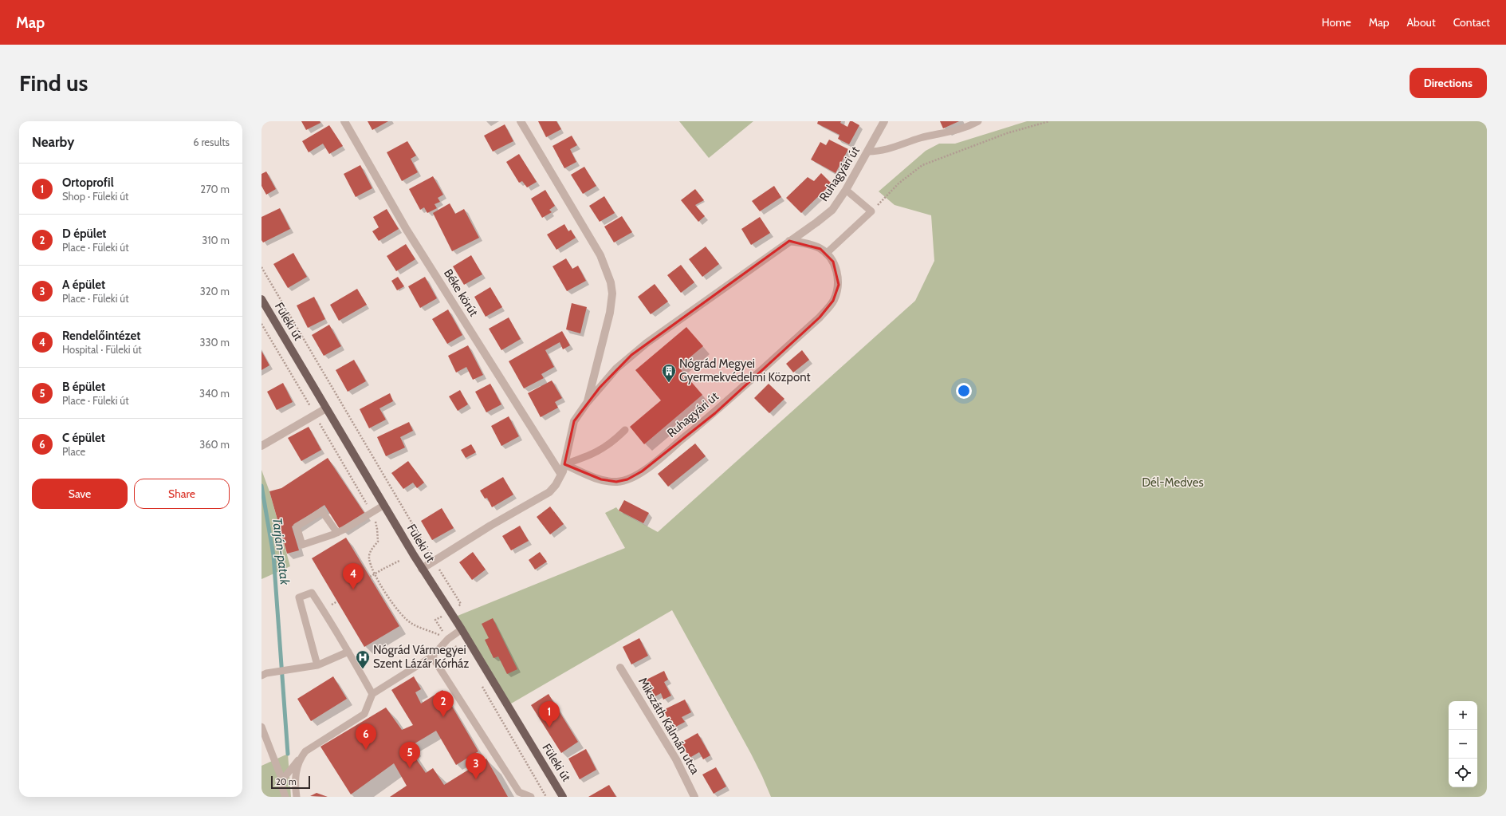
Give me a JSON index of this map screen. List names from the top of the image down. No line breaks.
{"streets":{"main road":["Füleki út"],"street":["Ruhagyári út","Béke körút","Mikszáth Kálmán utca"]},"crossings":[["Ruhagyári út","Béke körút"],["Ruhagyári út","Füleki út"]],"water":["Tarján-patak"],"parks":["Dél-Medves"],"places":{"building":["Nógrád Megyei Gyermekvédelmi Központ"],"hospital":["Nógrád Vármegyei Szent Lázár Kórház"]},"scale_bar":"20 m","page":{"header":"Map","nav":["Home","Map","About","Contact"],"buttons":["Directions",["Save","Share"]],"title":"Find us","heading":["Nearby","6 results"],"list":[{"mark":"1","name":"Ortoprofil","note":"Shop · Füleki út","value":"270 m"},{"mark":"2","name":"D épület","note":"Place · Füleki út","value":"310 m"},{"mark":"3","name":"A épület","note":"Place · Füleki út","value":"320 m"},{"mark":"4","name":"Rendelőintézet","note":"Hospital · Füleki út","value":"330 m"},{"mark":"5","name":"B épület","note":"Place · Füleki út","value":"340 m"},{"mark":"6","name":"C épület","note":"Place","value":"360 m"}],"pins":["4","2","1","6","5","3"],"map_buttons":["+","−"],"scale":"20 m"}}
